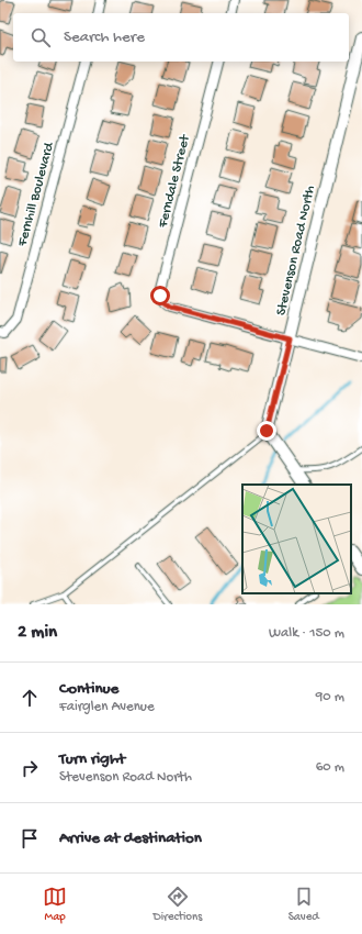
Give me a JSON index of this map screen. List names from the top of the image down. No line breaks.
{"streets":{"street":["Ferndale Street","Fernhill Boulevard","Stevenson Road North"]},"crossings":[["Ferndale Street","Stevenson Road North"]],"page":{"search":"Search here","heading":["2 min","Walk · 150 m"],"list":[["Continue","Fairglen Avenue","90 m"],["Turn right","Stevenson Road North","60 m"],"Arrive at destination"],"nav":["Map","Directions","Saved"]}}
